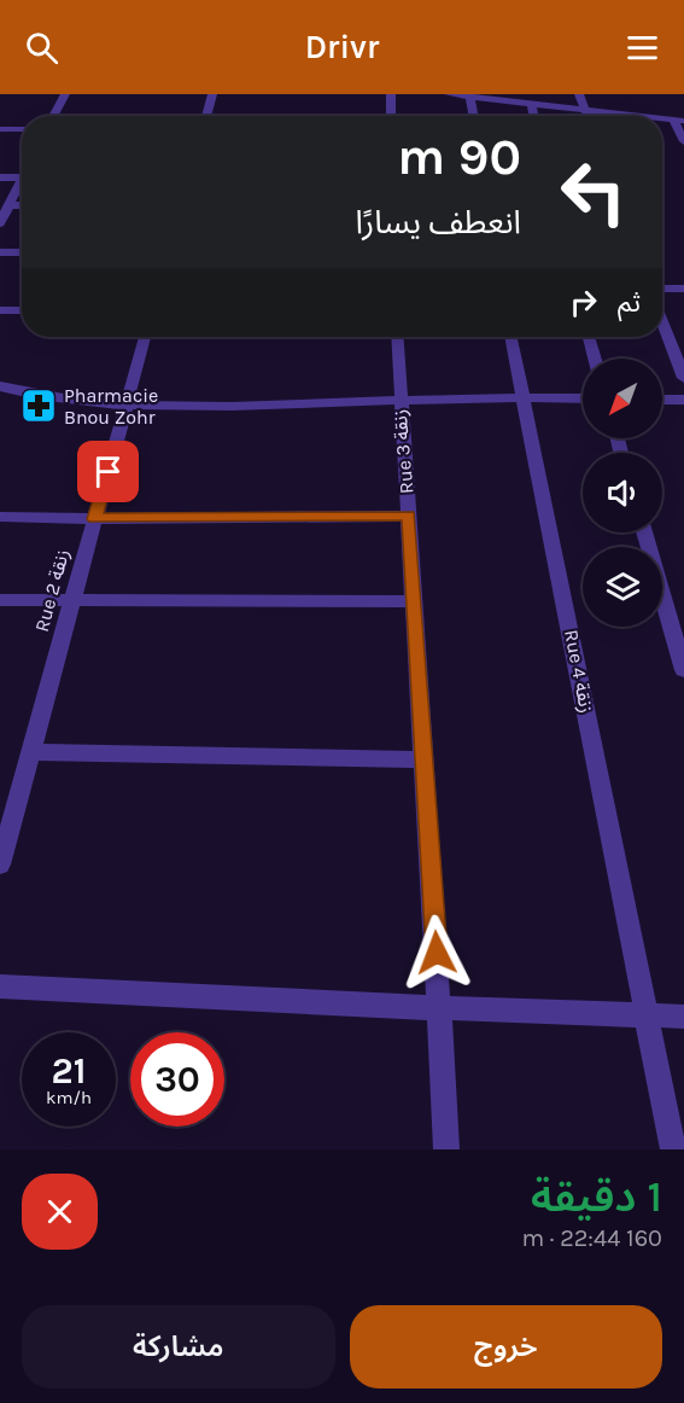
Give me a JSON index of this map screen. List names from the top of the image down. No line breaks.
{"streets":{"street":["Rue 3 زنقة","Rue 2 زنقة","Rue 4 زنقة"]},"places":{"pharmacy":["Pharmacie Bnou Zohr"]},"north":"bottom left","page":{"header":"Drivr","turn":["90 m","انعطف يسارًا"],"then":"ثم","speed":"21 km/h","limit":"30","heading":["1 دقيقة","160 m · 22:44"],"buttons":["خروج","مشاركة"]}}
